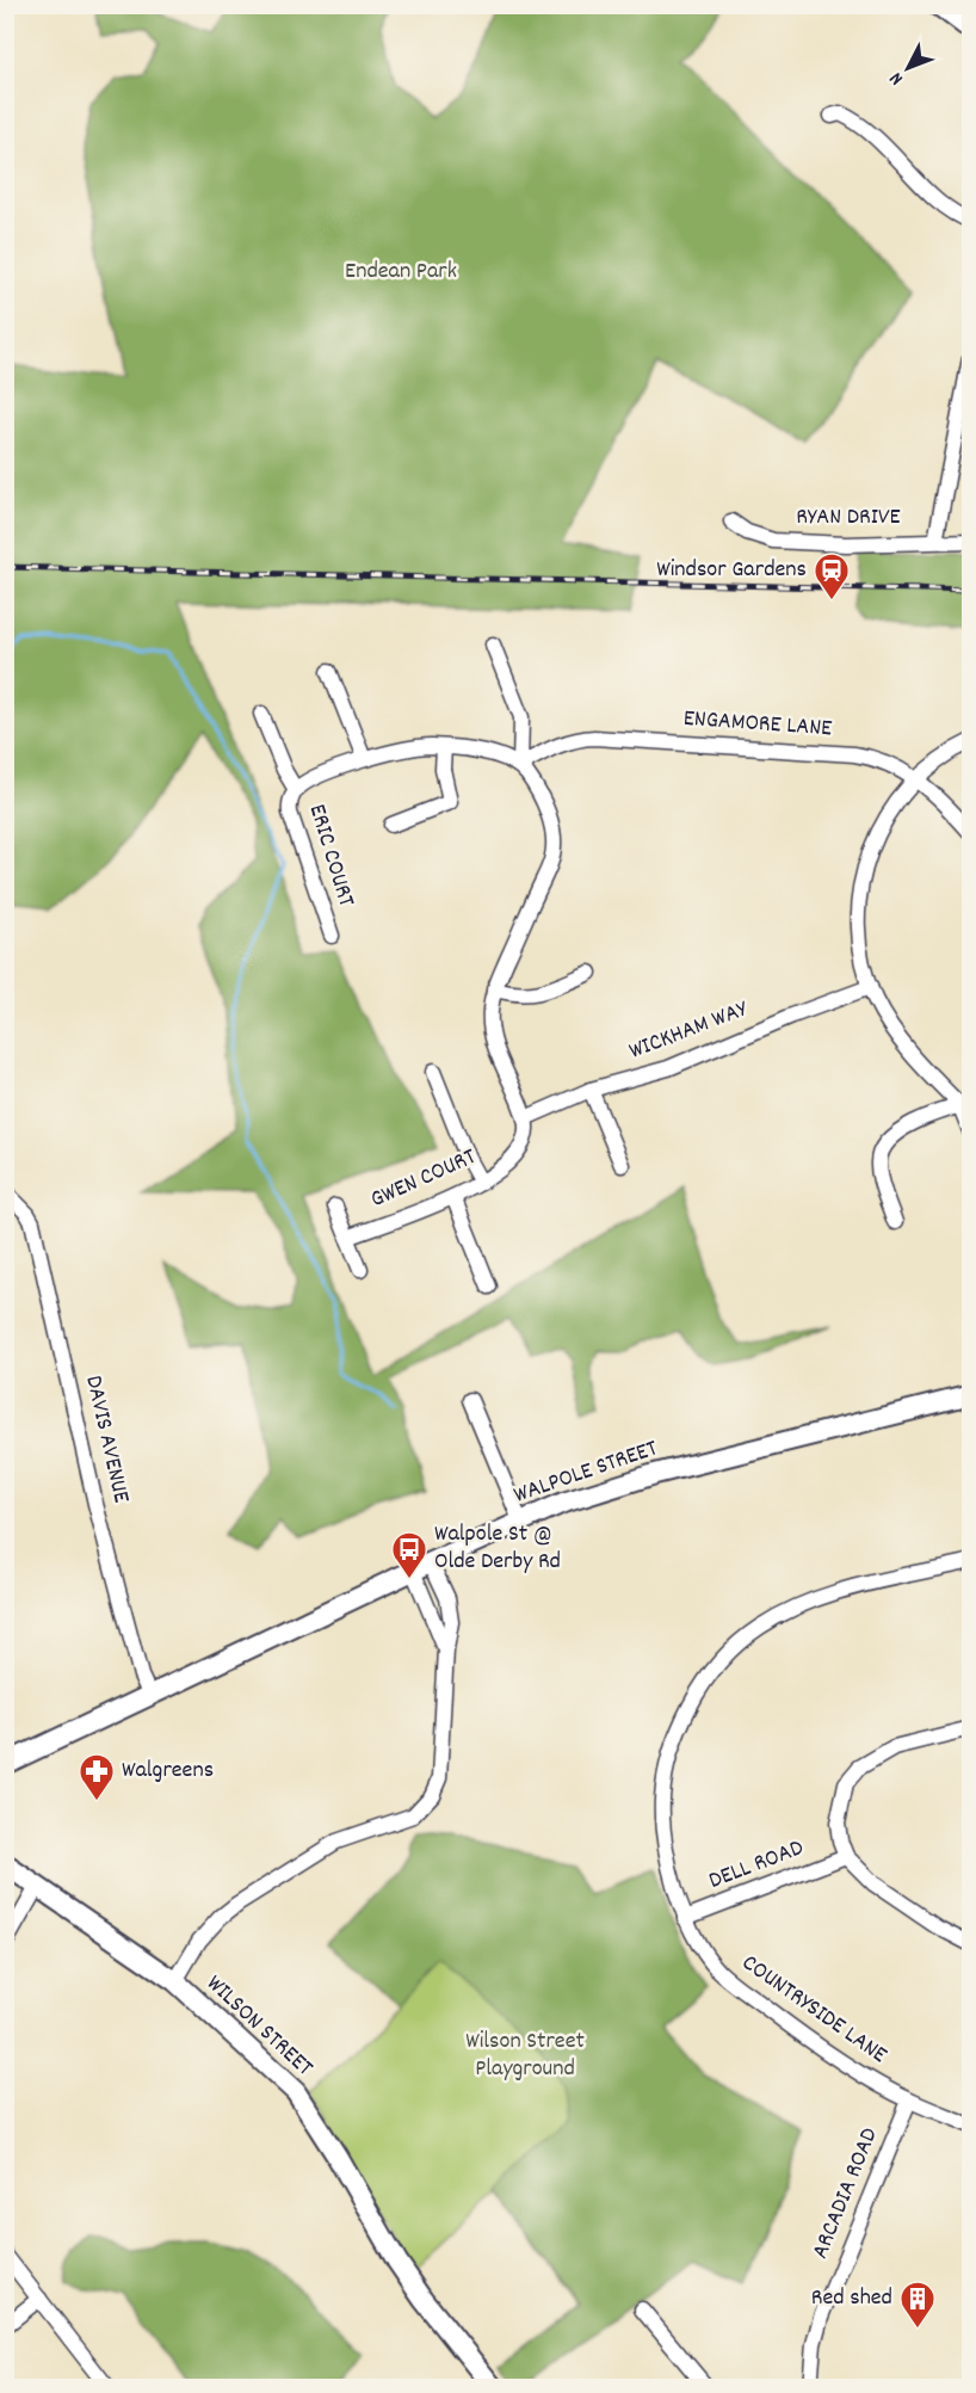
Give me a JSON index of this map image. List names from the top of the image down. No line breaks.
{"streets":{"main road":["WALPOLE STREET","WILSON STREET"],"street":["RYAN DRIVE","ENGAMORE LANE","ERIC COURT","WICKHAM WAY","GWEN COURT","DAVIS AVENUE","DELL ROAD","COUNTRYSIDE LANE","ARCADIA ROAD"]},"crossings":[["WICKHAM WAY","GWEN COURT"],["DAVIS AVENUE","WALPOLE STREET"],["DELL ROAD","COUNTRYSIDE LANE"],["COUNTRYSIDE LANE","ARCADIA ROAD"]],"parks":["Endean Park","Wilson Street Playground"],"places":{"station":["Windsor Gardens"],"bus stop":["Walpole St @ Olde Derby Rd"],"pharmacy":["Walgreens"],"building":["Red shed"]},"north":"bottom left"}
